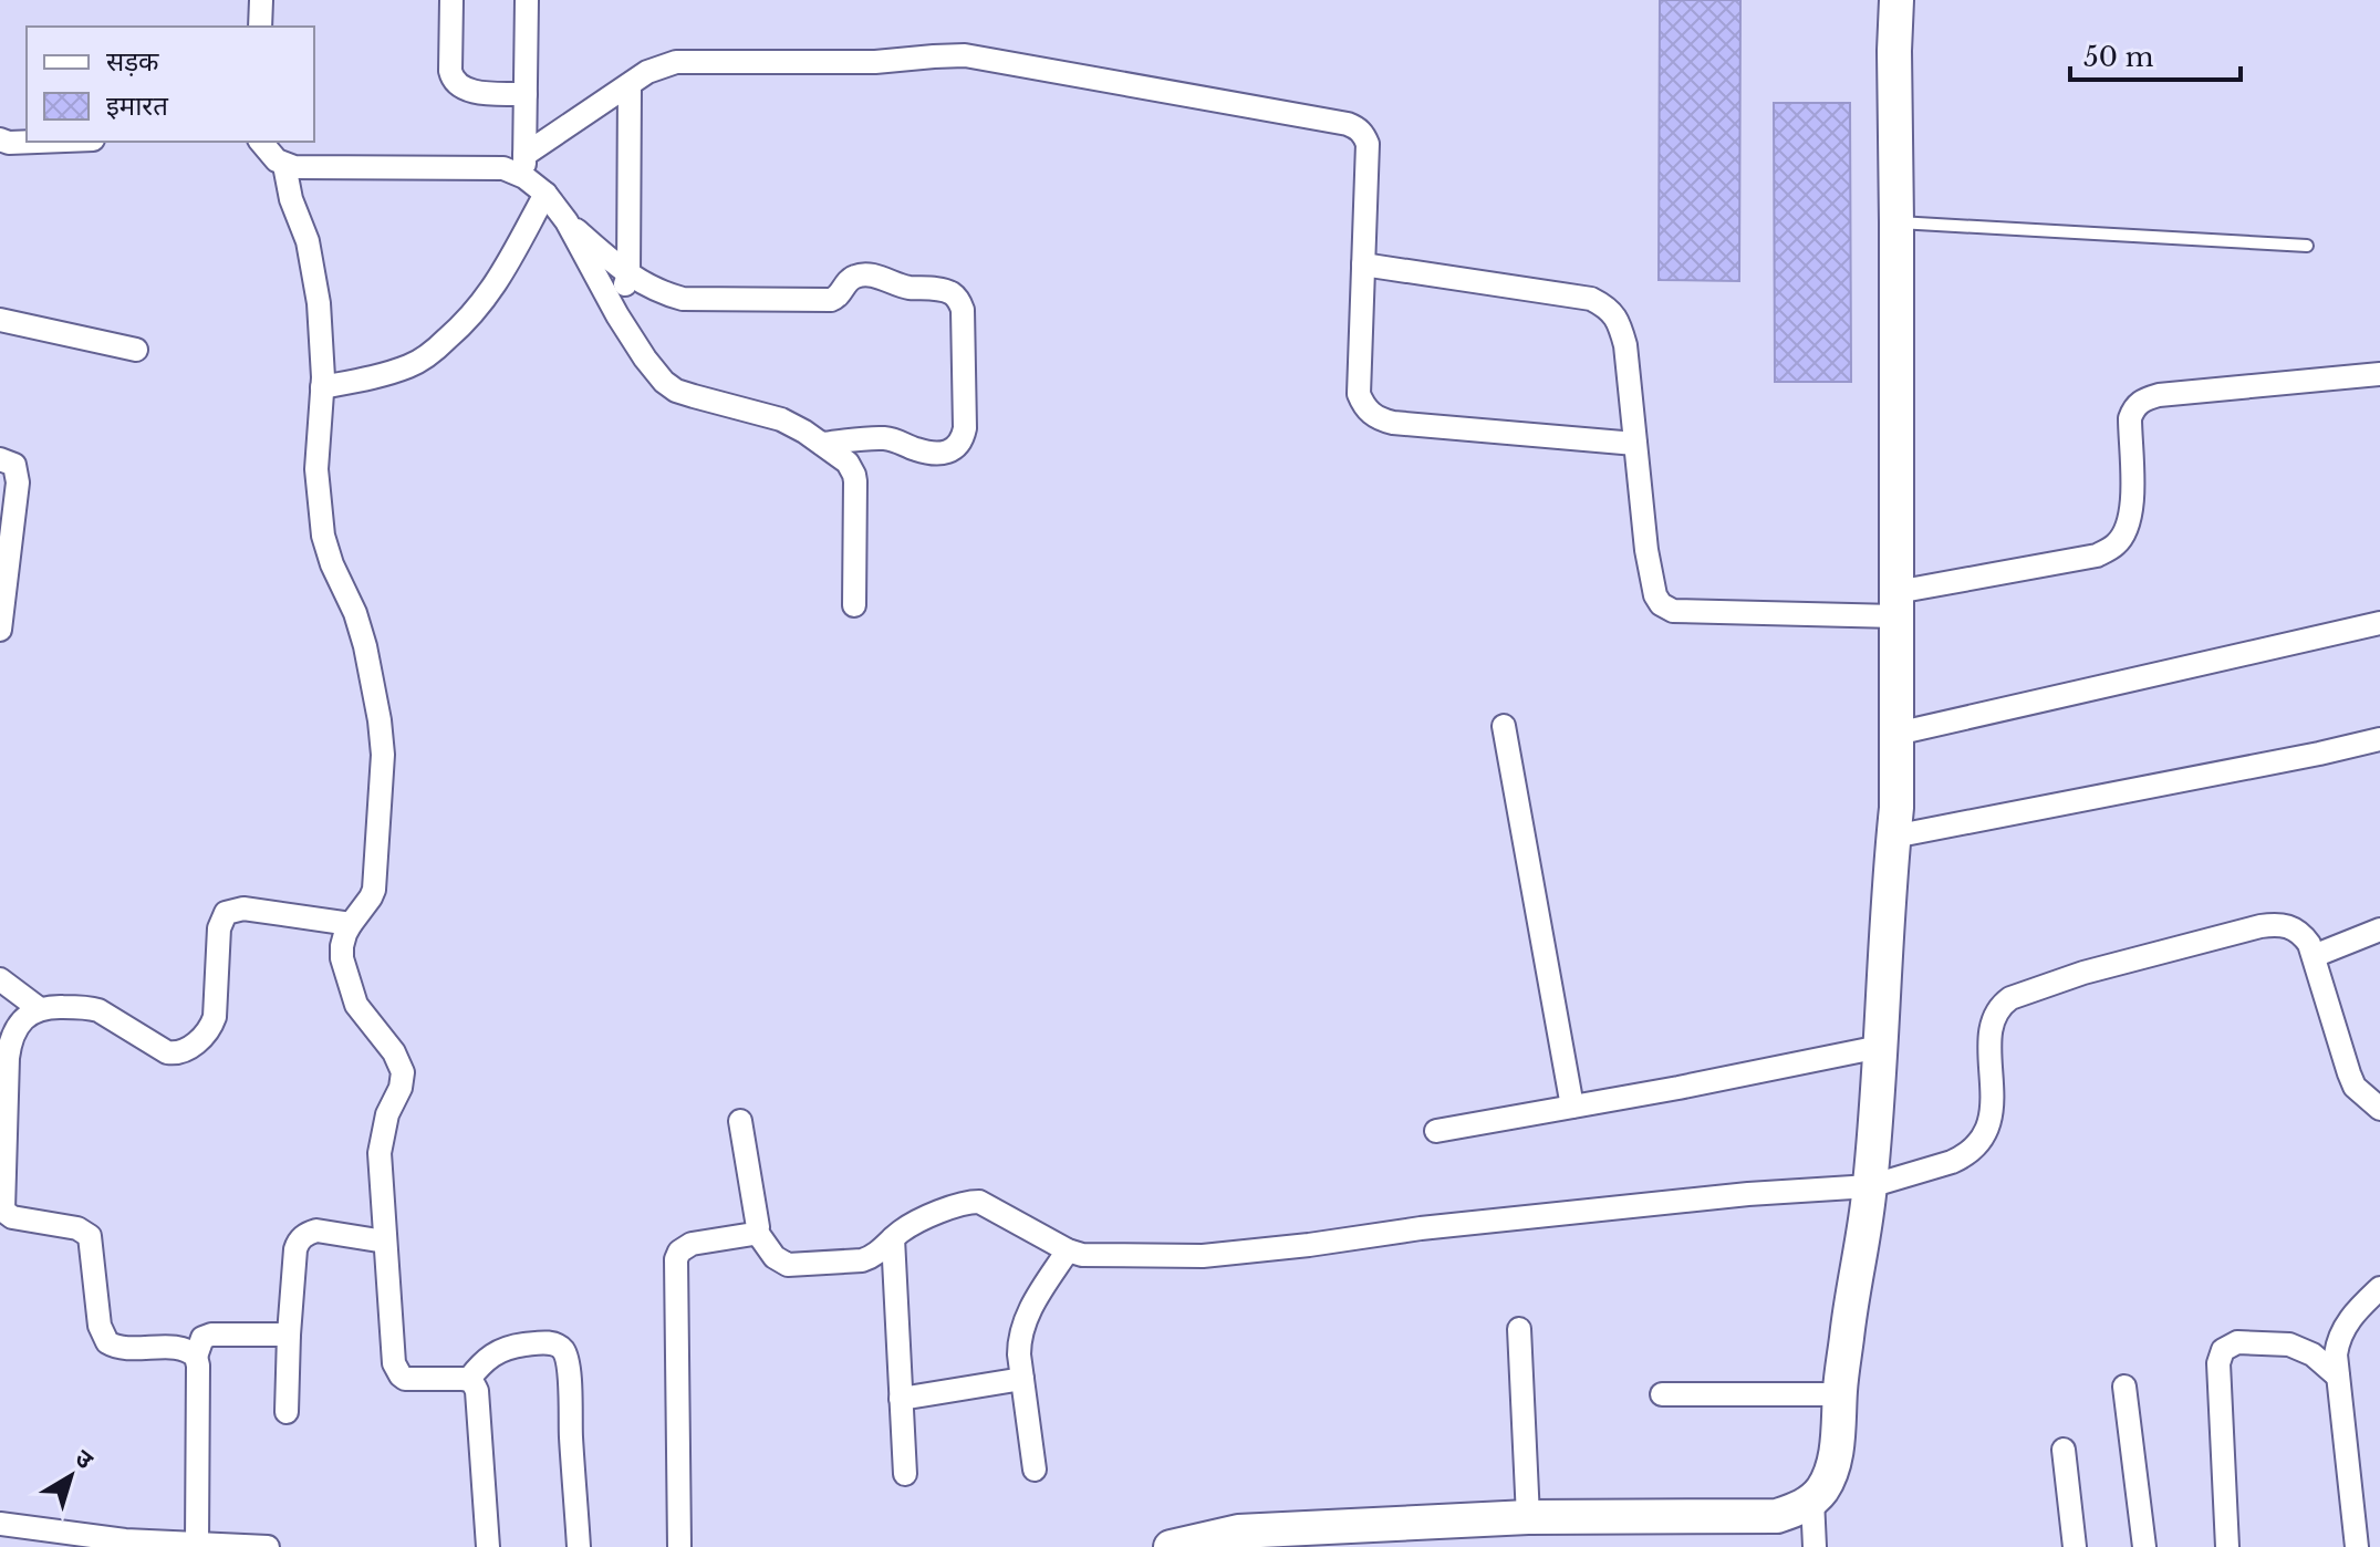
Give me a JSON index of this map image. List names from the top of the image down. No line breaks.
{"legend":["सड़क","इमारत"],"scale_bar":"50 m","north":"top right"}
